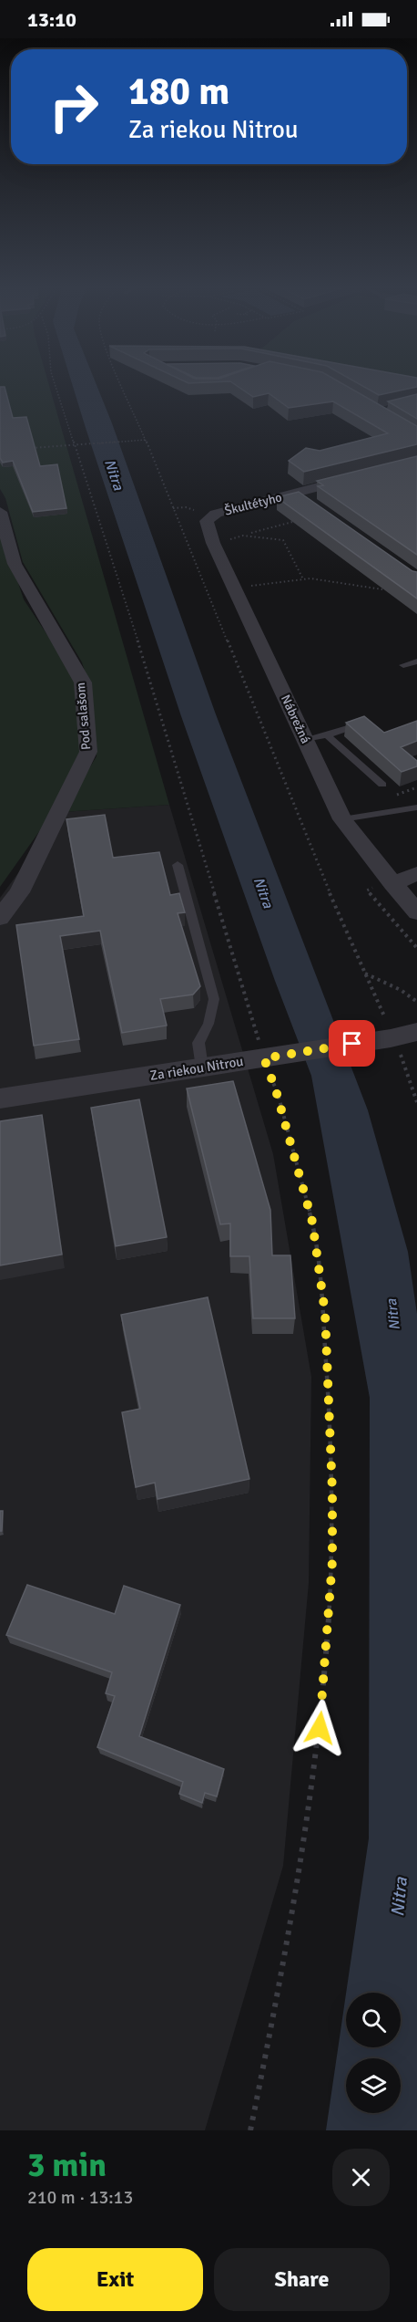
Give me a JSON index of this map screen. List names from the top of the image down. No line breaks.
{"streets":{"street":["Škultétyho","Pod salašom","Nábrežná","Za riekou Nitrou"]},"crossings":[["Škultétyho","Nábrežná"]],"water":["Nitra"],"page":{"status":"13:10","turn":["180 m","Za riekou Nitrou"],"heading":["3 min","210 m · 13:13"],"buttons":["Exit","Share"]}}
